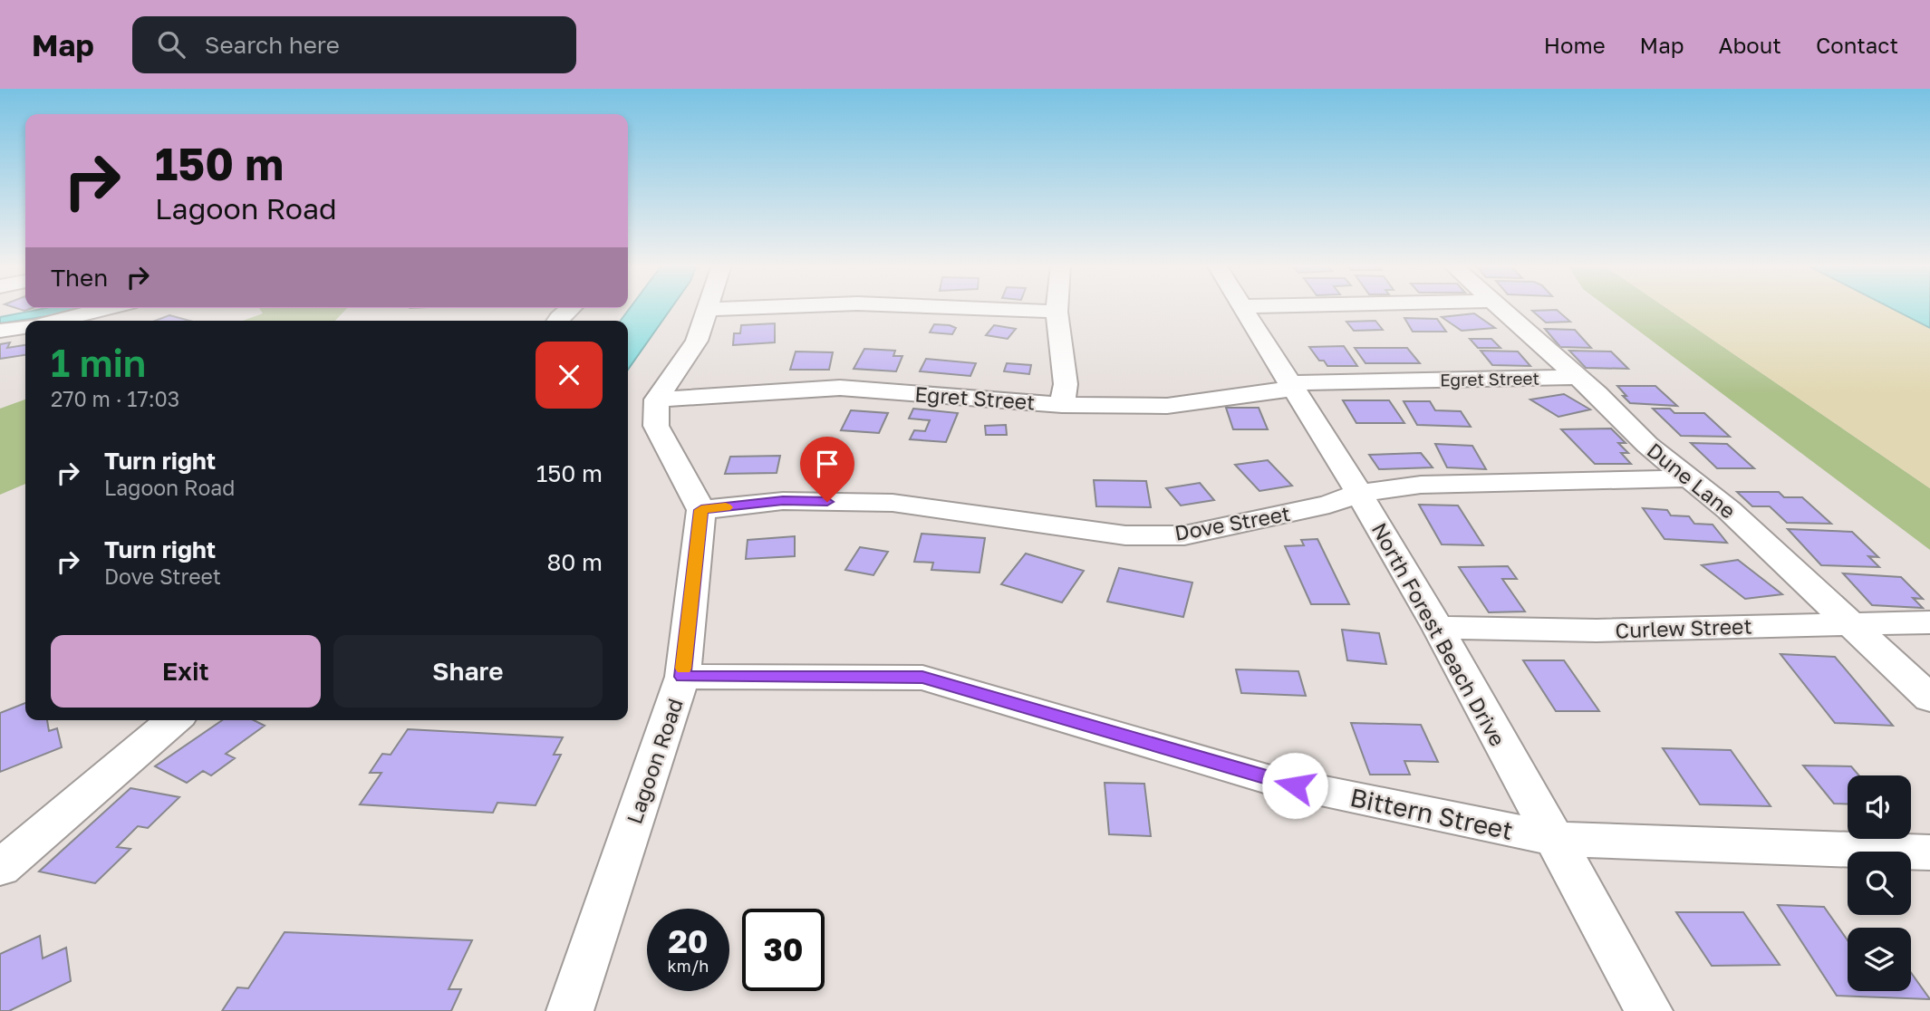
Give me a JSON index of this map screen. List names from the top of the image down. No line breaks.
{"streets":{"street":["Egret Street","Dune Lane","Dove Street","Curlew Street","North Forest Beach Drive","Lagoon Road","Bittern Street"]},"crossings":[["Egret Street","Dune Lane"],["Egret Street","North Forest Beach Drive"],["Dune Lane","Dove Street"],["Dune Lane","Curlew Street"],["Dove Street","North Forest Beach Drive"],["Dove Street","Lagoon Road"],["Curlew Street","North Forest Beach Drive"],["North Forest Beach Drive","Bittern Street"],["Lagoon Road","Bittern Street"]],"page":{"header":"Map","search":"Search here","nav":["Home","Map","About","Contact"],"turn":["150 m","Lagoon Road"],"then":"Then","heading":["1 min","270 m · 17:03"],"list":[{"name":"Turn right","note":"Lagoon Road","value":"150 m"},{"name":"Turn right","note":"Dove Street","value":"80 m"}],"buttons":["Exit","Share"],"speed":"20 km/h","limit":"30"}}
